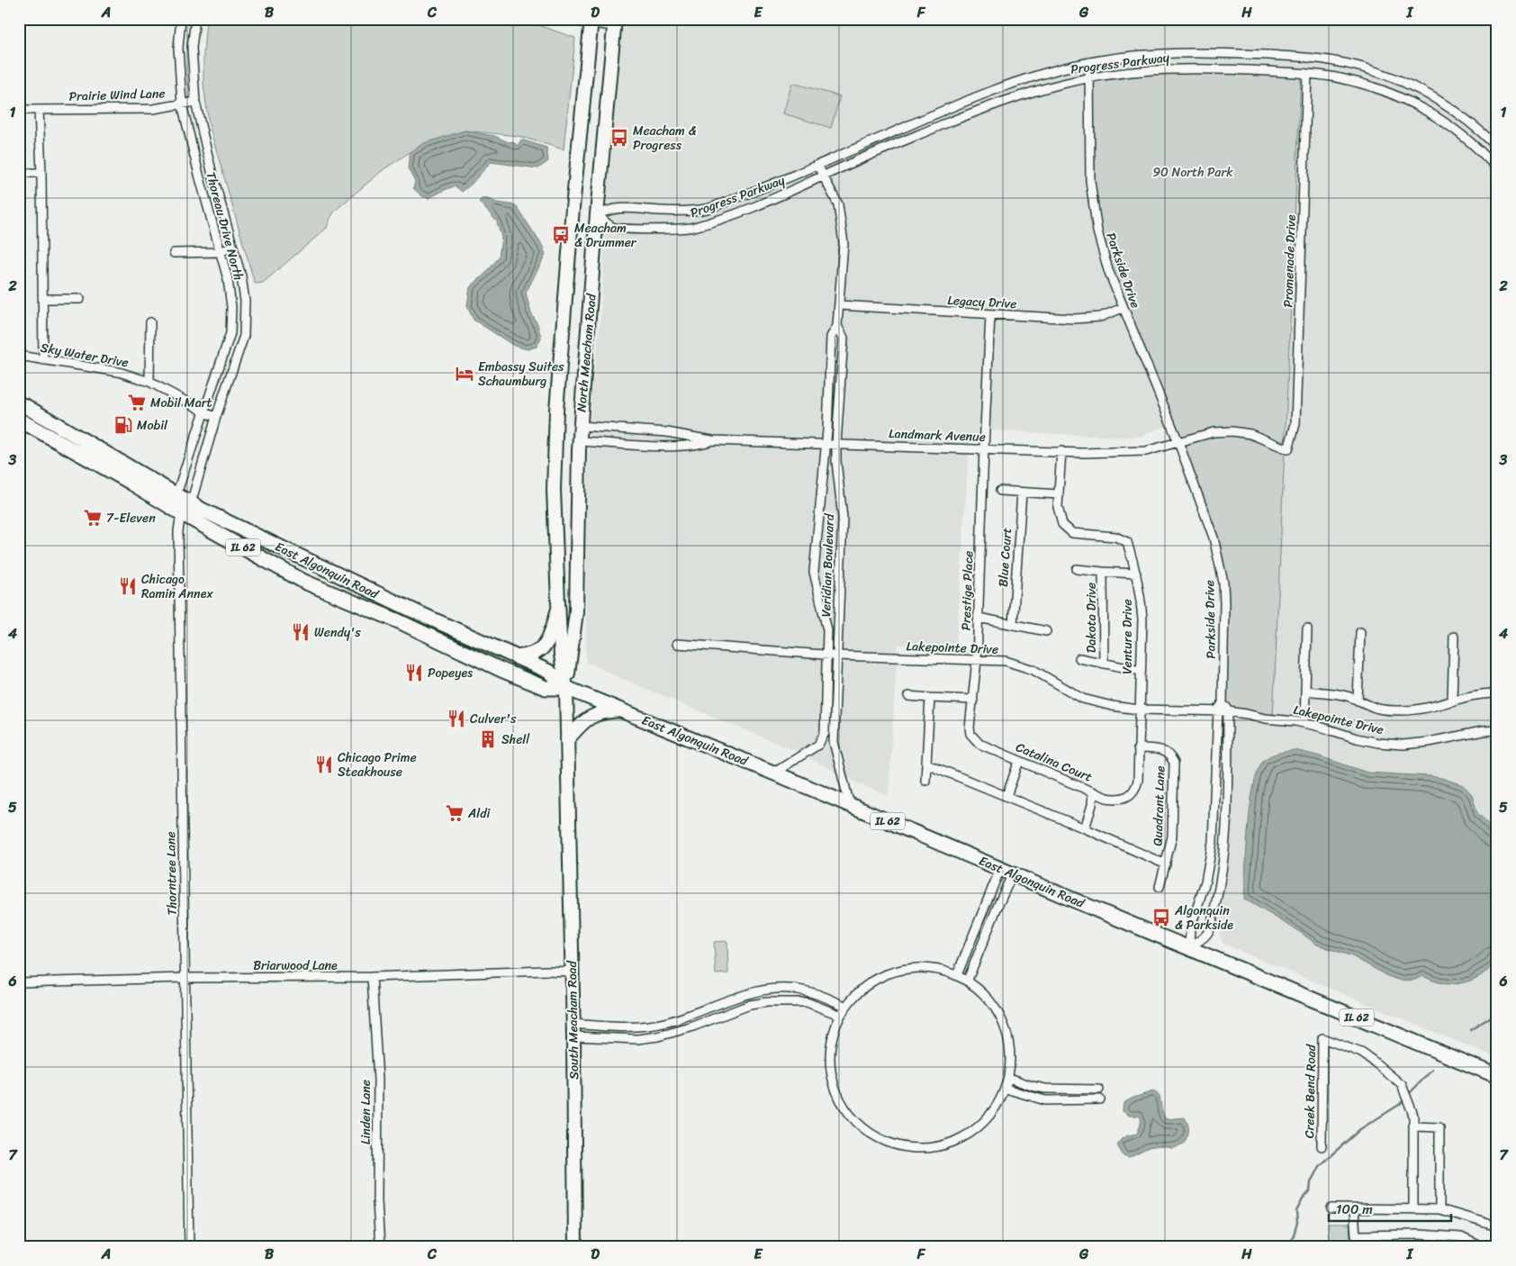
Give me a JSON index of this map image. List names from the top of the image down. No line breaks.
{"streets":{"main road":["North Meacham Road","IL 62","East Algonquin Road","South Meacham Road"],"street":["Progress Parkway","Prairie Wind Lane","Thoreau Drive North","Promenade Drive","Parkside Drive","Legacy Drive","Sky Water Drive","Landmark Avenue","Blue Court","Veridian Boulevard","Prestige Place","Dakota Drive","Venture Drive","Lakepointe Drive","Catalina Court","Quadrant Lane","Thorntree Lane","Briarwood Lane","Creek Bend Road","Linden Lane"]},"crossings":[["Progress Parkway","Promenade Drive"],["Progress Parkway","Parkside Drive"],["Progress Parkway","North Meacham Road"],["Progress Parkway","Veridian Boulevard"],["Prairie Wind Lane","Thoreau Drive North"],["Thoreau Drive North","Sky Water Drive"],["Thoreau Drive North","East Algonquin Road"],["Promenade Drive","Landmark Avenue"],["Parkside Drive","Legacy Drive"],["Parkside Drive","Landmark Avenue"],["Parkside Drive","East Algonquin Road"],["Parkside Drive","Lakepointe Drive"],["Legacy Drive","Veridian Boulevard"],["Legacy Drive","Prestige Place"],["North Meacham Road","Landmark Avenue"],["North Meacham Road","East Algonquin Road"],["North Meacham Road","South Meacham Road"],["Landmark Avenue","Veridian Boulevard"],["Landmark Avenue","Prestige Place"],["Landmark Avenue","Venture Drive"],["Veridian Boulevard","East Algonquin Road"],["Veridian Boulevard","Lakepointe Drive"],["East Algonquin Road","Thorntree Lane"],["Prestige Place","Lakepointe Drive"],["Prestige Place","Catalina Court"],["Dakota Drive","Venture Drive"],["Venture Drive","Lakepointe Drive"],["Venture Drive","Catalina Court"],["Venture Drive","Quadrant Lane"],["Thorntree Lane","Briarwood Lane"],["Briarwood Lane","South Meacham Road"],["Briarwood Lane","Linden Lane"]],"parks":["90 North Park"],"places":{"bus stop":["Meacham & Progress","Meacham & Drummer","Algonquin & Parkside"],"hotel":["Embassy Suites Schaumburg"],"supermarket":["Mobil Mart","7-Eleven","Aldi"],"fuel station":["Mobil"],"restaurant":["Chicago Ramin Annex","Wendy's","Popeyes","Culver's","Chicago Prime Steakhouse"],"building":["Shell"]},"scale_bar":"100 m","grid":{"columns":["A","B","C","D","E","F","G","H","I"],"rows":["1","2","3","4","5","6","7"]}}
